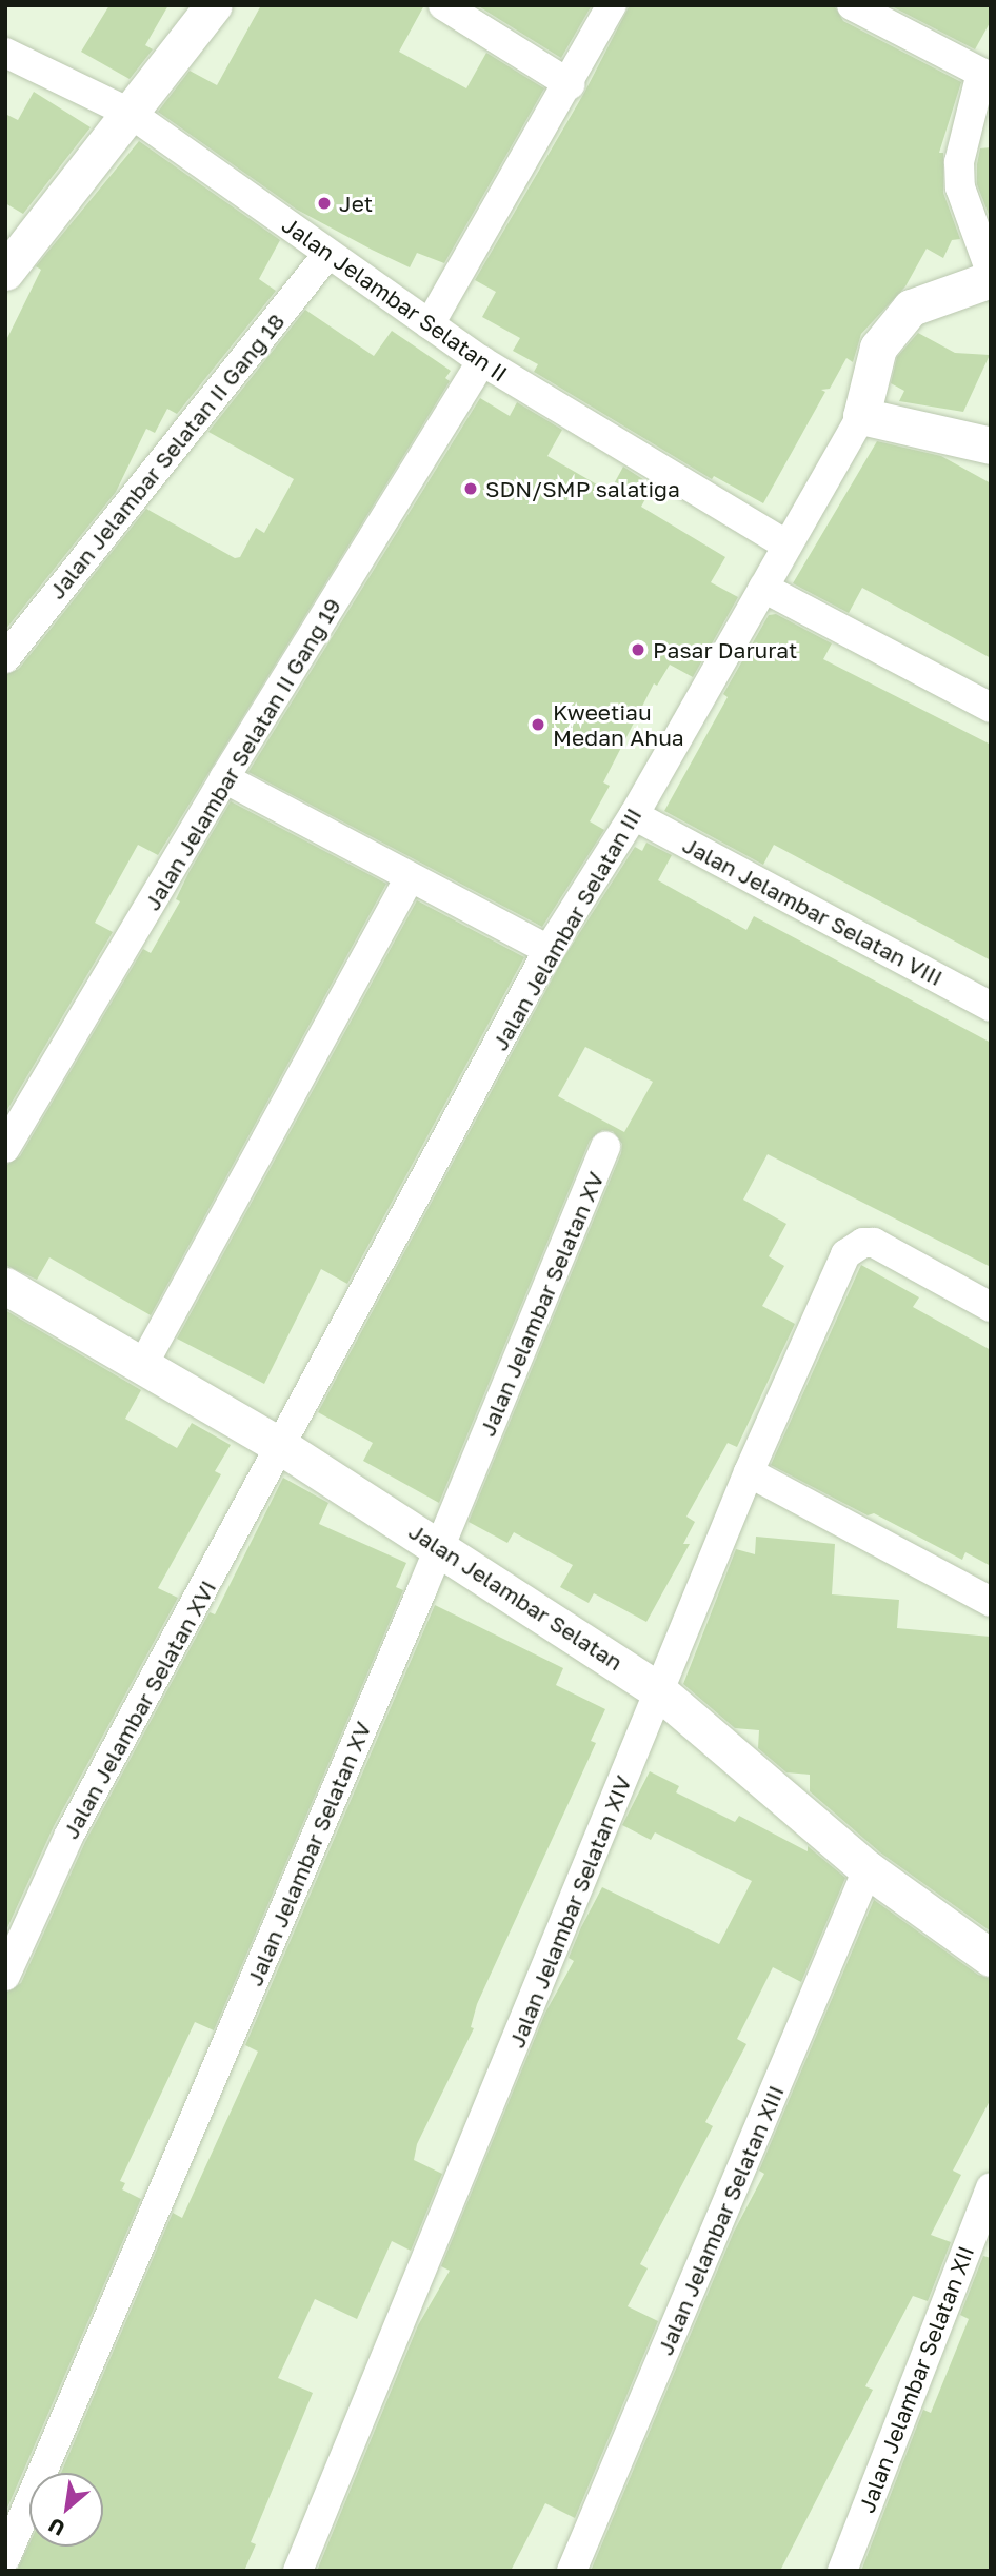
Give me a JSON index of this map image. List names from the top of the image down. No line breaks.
{"streets":{"street":["Jalan Jelambar Selatan II","Jalan Jelambar Selatan II Gang 18","Jalan Jelambar Selatan II Gang 19","Jalan Jelambar Selatan VIII","Jalan Jelambar Selatan III","Jalan Jelambar Selatan XV","Jalan Jelambar Selatan","Jalan Jelambar Selatan XVI","Jalan Jelambar Selatan XIV","Jalan Jelambar Selatan XIII","Jalan Jelambar Selatan XII"]},"crossings":[["Jalan Jelambar Selatan II","Jalan Jelambar Selatan II Gang 18"],["Jalan Jelambar Selatan II","Jalan Jelambar Selatan II Gang 19"],["Jalan Jelambar Selatan II","Jalan Jelambar Selatan III"],["Jalan Jelambar Selatan VIII","Jalan Jelambar Selatan III"],["Jalan Jelambar Selatan III","Jalan Jelambar Selatan"],["Jalan Jelambar Selatan III","Jalan Jelambar Selatan XVI"],["Jalan Jelambar Selatan XV","Jalan Jelambar Selatan"],["Jalan Jelambar Selatan","Jalan Jelambar Selatan XVI"],["Jalan Jelambar Selatan","Jalan Jelambar Selatan XIV"],["Jalan Jelambar Selatan","Jalan Jelambar Selatan XIII"]],"places":["Jet","SDN/SMP salatiga","Pasar Darurat","Kweetiau Medan Ahua"],"north":"bottom left"}
